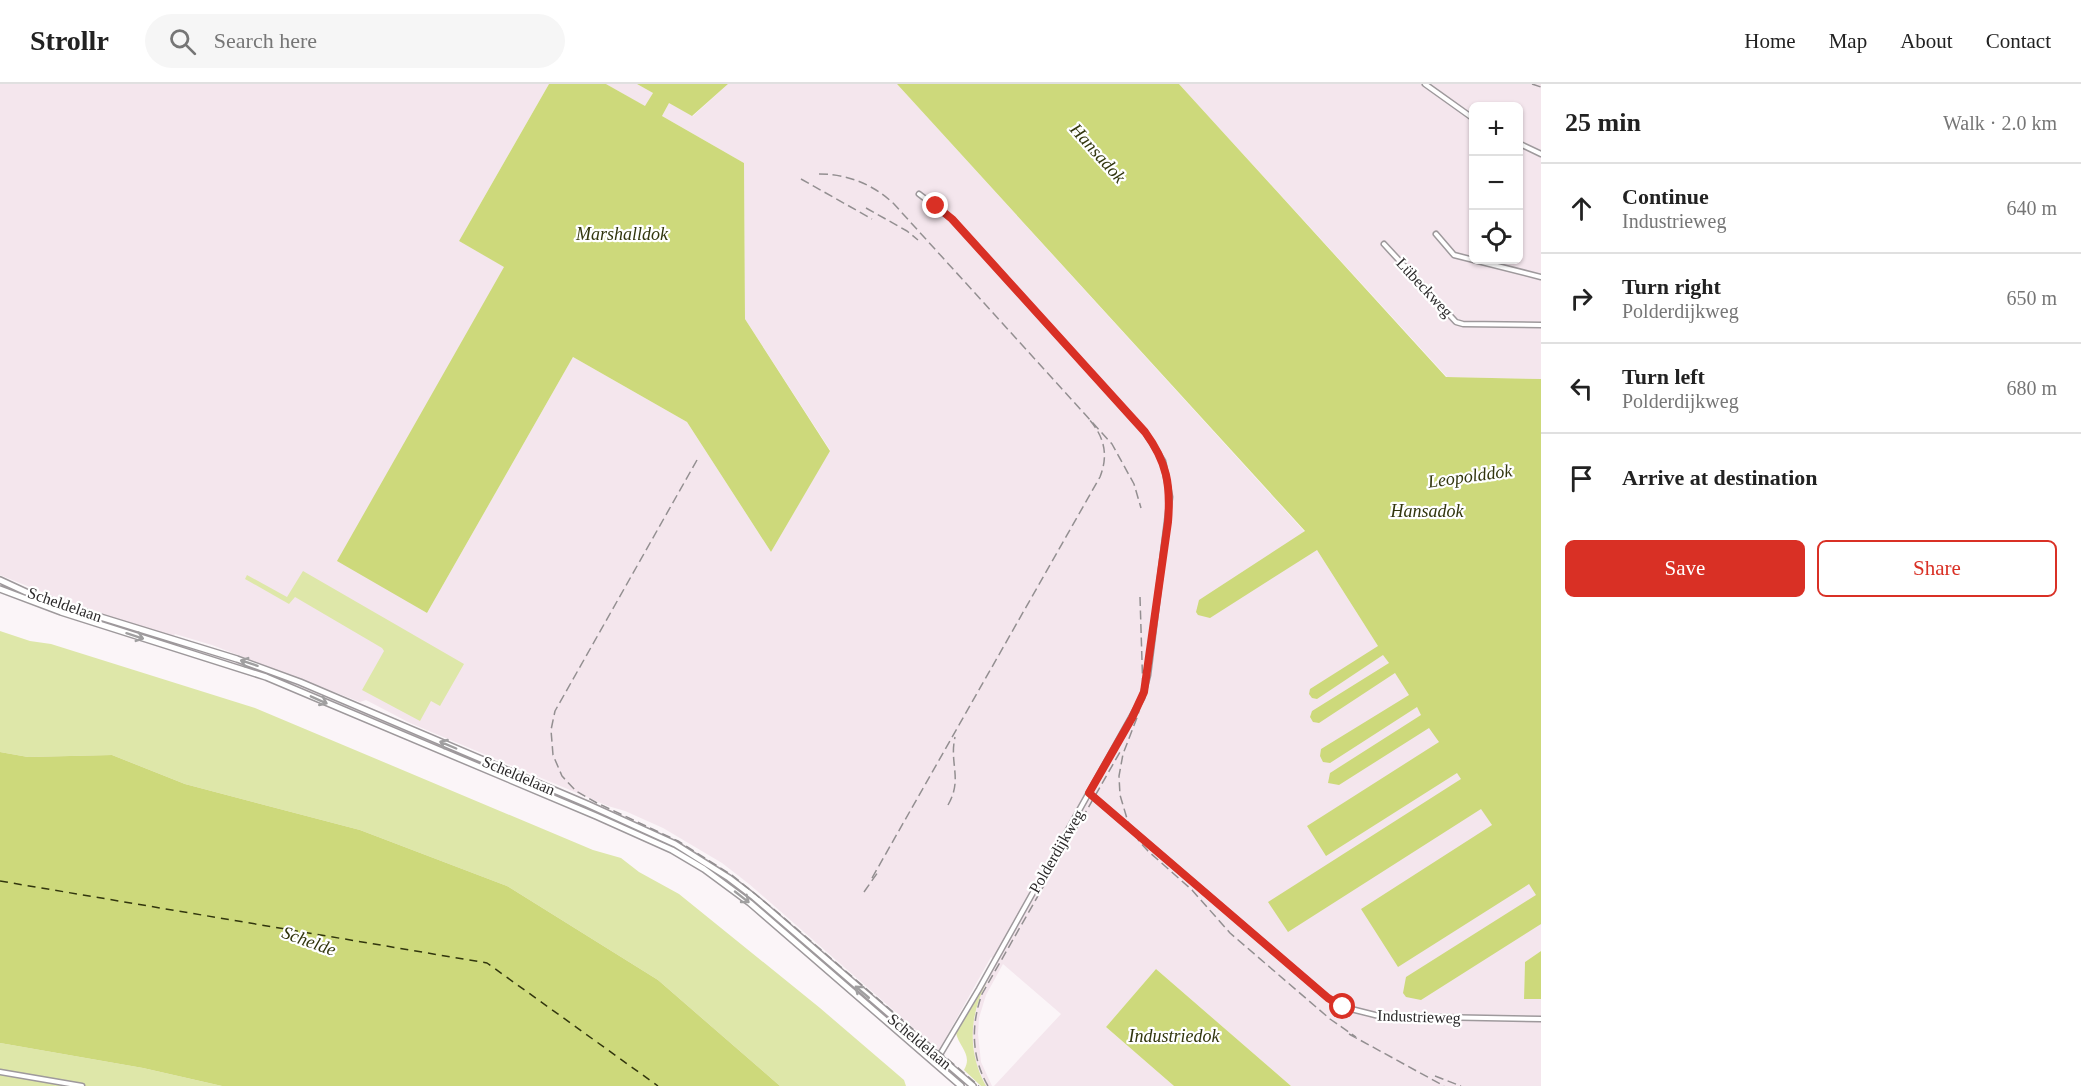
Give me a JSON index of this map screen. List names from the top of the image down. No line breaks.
{"streets":{"main road":["Scheldelaan"],"street":["Lübeckweg","Polderdijkweg","Industrieweg"]},"crossings":[["Scheldelaan","Polderdijkweg"],["Polderdijkweg","Industrieweg"]],"water":["Hansadok","Marshalldok","Leopolddok","Schelde","Industriedok"],"page":{"header":"Strollr","search":"Search here","nav":["Home","Map","About","Contact"],"heading":["25 min","Walk · 2.0 km"],"map_buttons":["+","−"],"list":[["Continue","Industrieweg","640 m"],["Turn right","Polderdijkweg","650 m"],["Turn left","Polderdijkweg","680 m"],"Arrive at destination"],"buttons":["Save","Share"]}}
